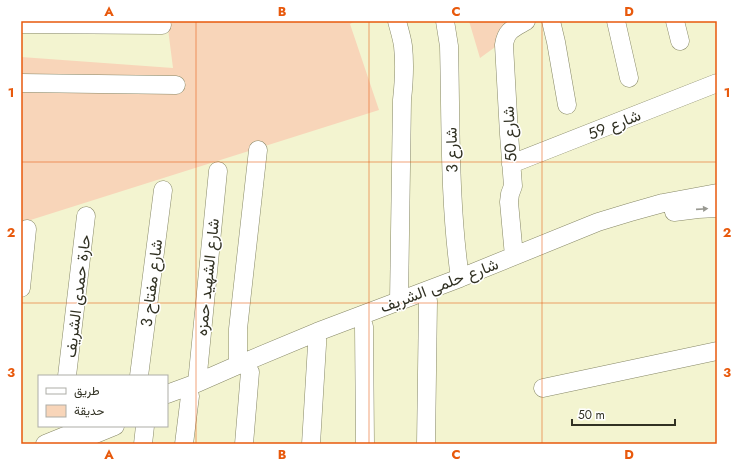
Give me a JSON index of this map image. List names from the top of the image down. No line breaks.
{"streets":{"street":["شارع 59","شارع 50","شارع 3","شارع الشهيد حمزه","شارع مفتاح 3","شارع حلمى الشريف","حارة حمدى الشريف"]},"crossings":[["شارع 59","شارع 50"],["شارع 50","شارع حلمى الشريف"],["شارع 3","شارع حلمى الشريف"],["شارع الشهيد حمزه","شارع حلمى الشريف"]],"legend":["طريق","حديقة"],"scale_bar":"50 m","grid":{"columns":["A","B","C","D"],"rows":["1","2","3"]}}
